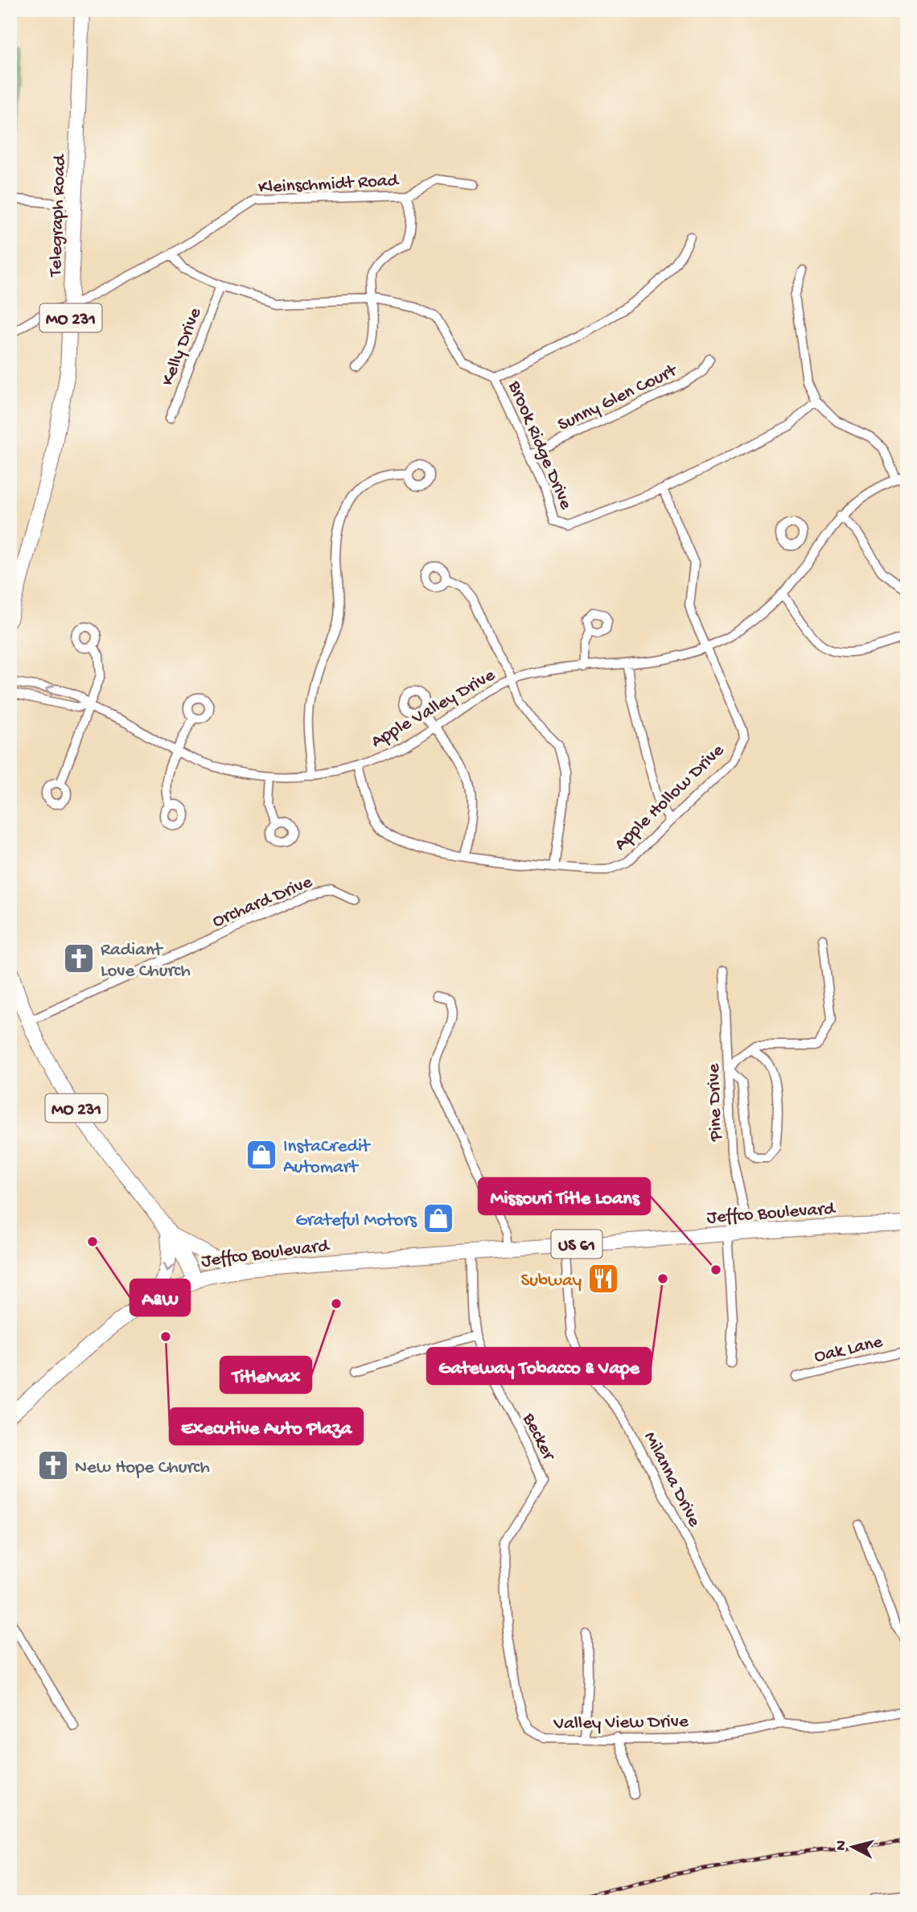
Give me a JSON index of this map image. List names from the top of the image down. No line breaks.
{"streets":{"main road":["Telegraph Road","MO 231","Jeffco Boulevard","US 61"],"street":["Kleinschmidt Road","Kelly Drive","Sunny Glen Court","Brook Ridge Drive","Apple Valley Drive","Apple Hollow Drive","Orchard Drive","Pine Drive","Oak Lane","Becker","Milanna Drive","Valley View Drive"]},"crossings":[["Kleinschmidt Road","Telegraph Road"],["Kleinschmidt Road","Brook Ridge Drive"],["MO 231","Orchard Drive"],["MO 231","Jeffco Boulevard"],["Kelly Drive","Brook Ridge Drive"],["Sunny Glen Court","Brook Ridge Drive"],["Brook Ridge Drive","Apple Hollow Drive"],["Apple Valley Drive","Apple Hollow Drive"],["Pine Drive","Jeffco Boulevard"],["Jeffco Boulevard","Becker"],["Jeffco Boulevard","Milanna Drive"],["Becker","Valley View Drive"],["Milanna Drive","Valley View Drive"]],"places":{"church":["Radiant Love Church","New Hope Church"],"shop":["InstaCredit Automart","Grateful Motors"],"other":["A&W","Missouri Title Loans","Gateway Tobacco & Vape","TitleMax","Executive Auto Plaza"],"restaurant":["Subway"]},"north":"left"}
